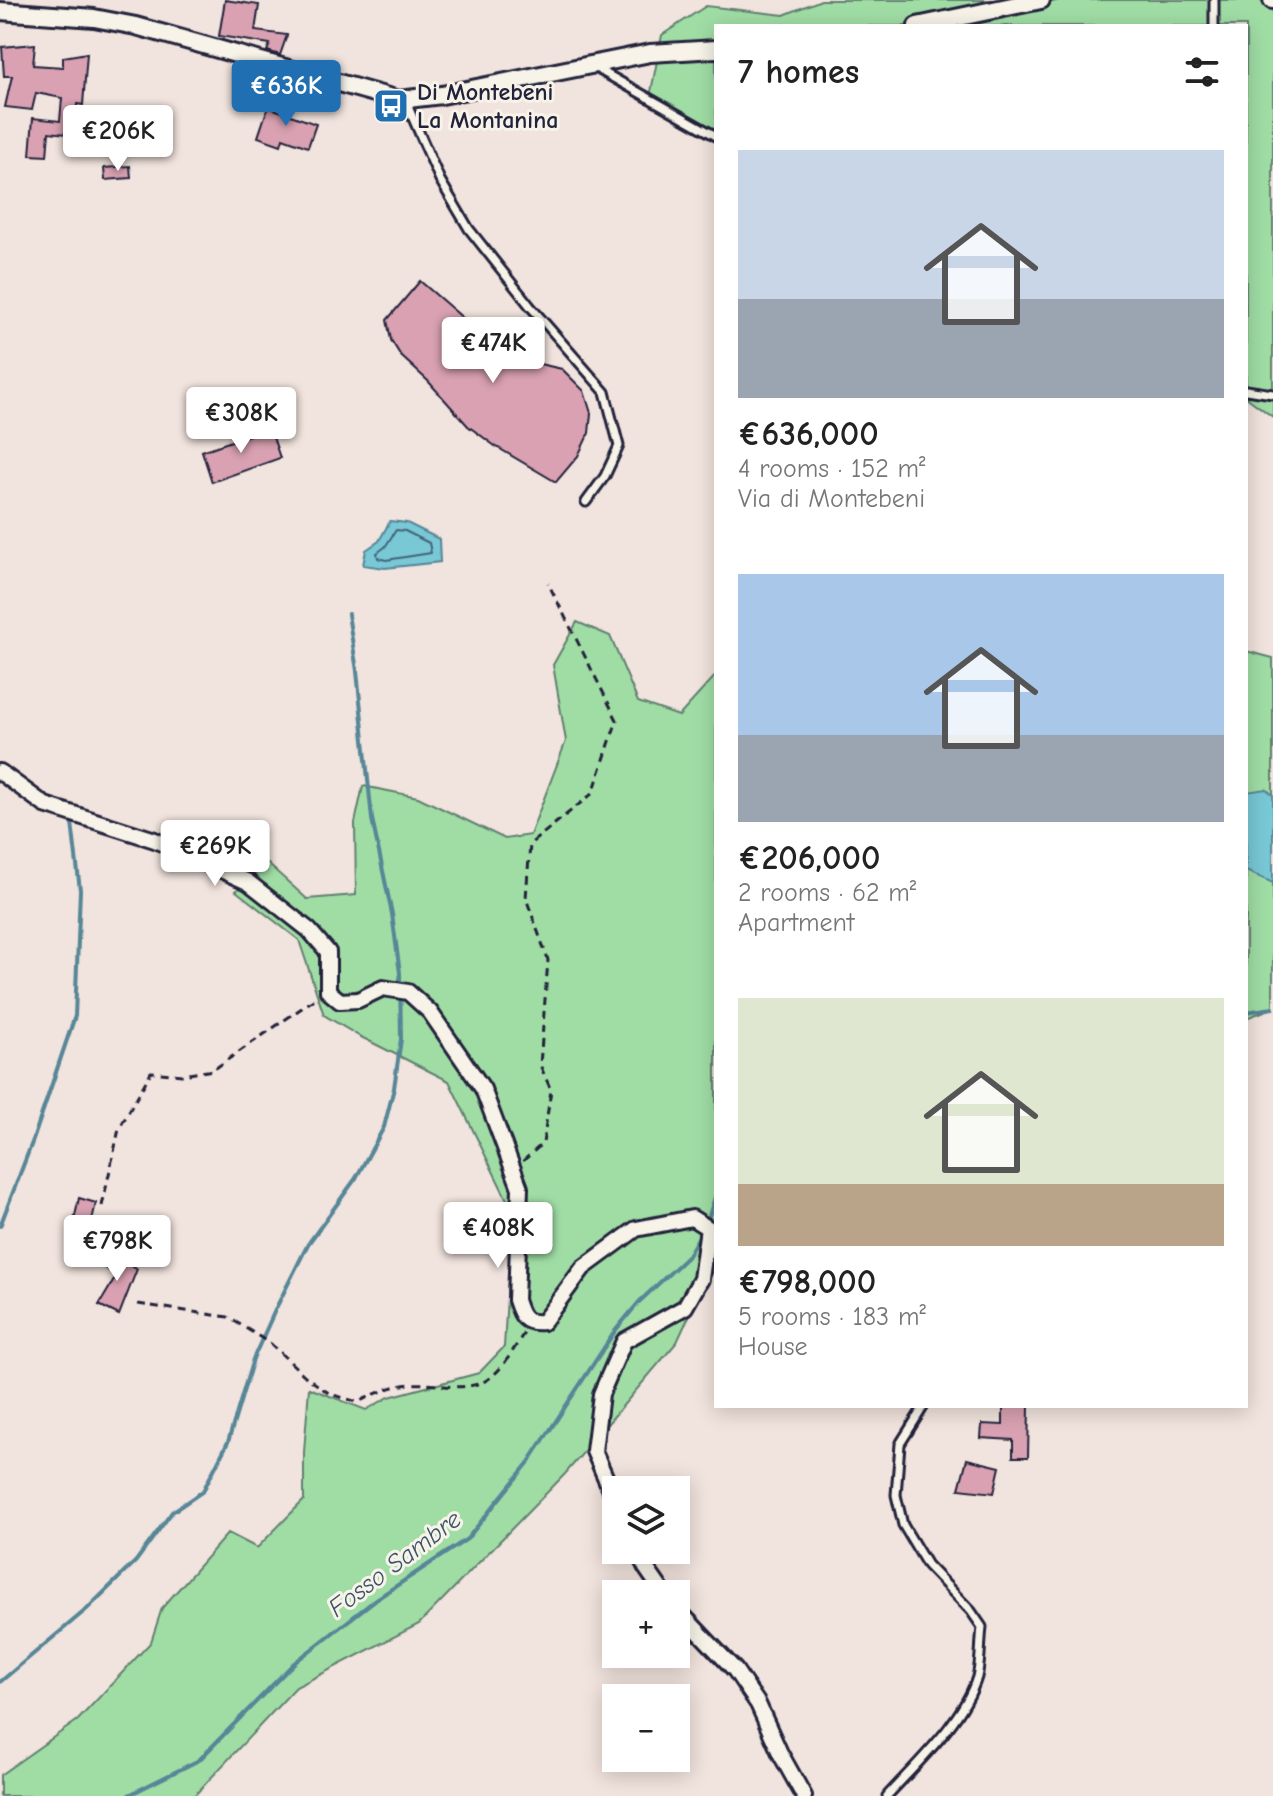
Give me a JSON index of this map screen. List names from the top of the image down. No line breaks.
{"water":["Fosso Sambre"],"places":{"bus stop":["Di Montebeni La Montanina"]},"page":{"heading":"7 homes","price":["€636K","€206K","€474K","€308K","€269K","€408K","€798K"],"list":[{"name":"€636,000","note":"4 rooms · 152 m² · Via di Montebeni"},{"name":"€206,000","note":"2 rooms · 62 m² · Apartment"},{"name":"€798,000","note":"5 rooms · 183 m² · House"}],"map_buttons":["+","−"]}}
